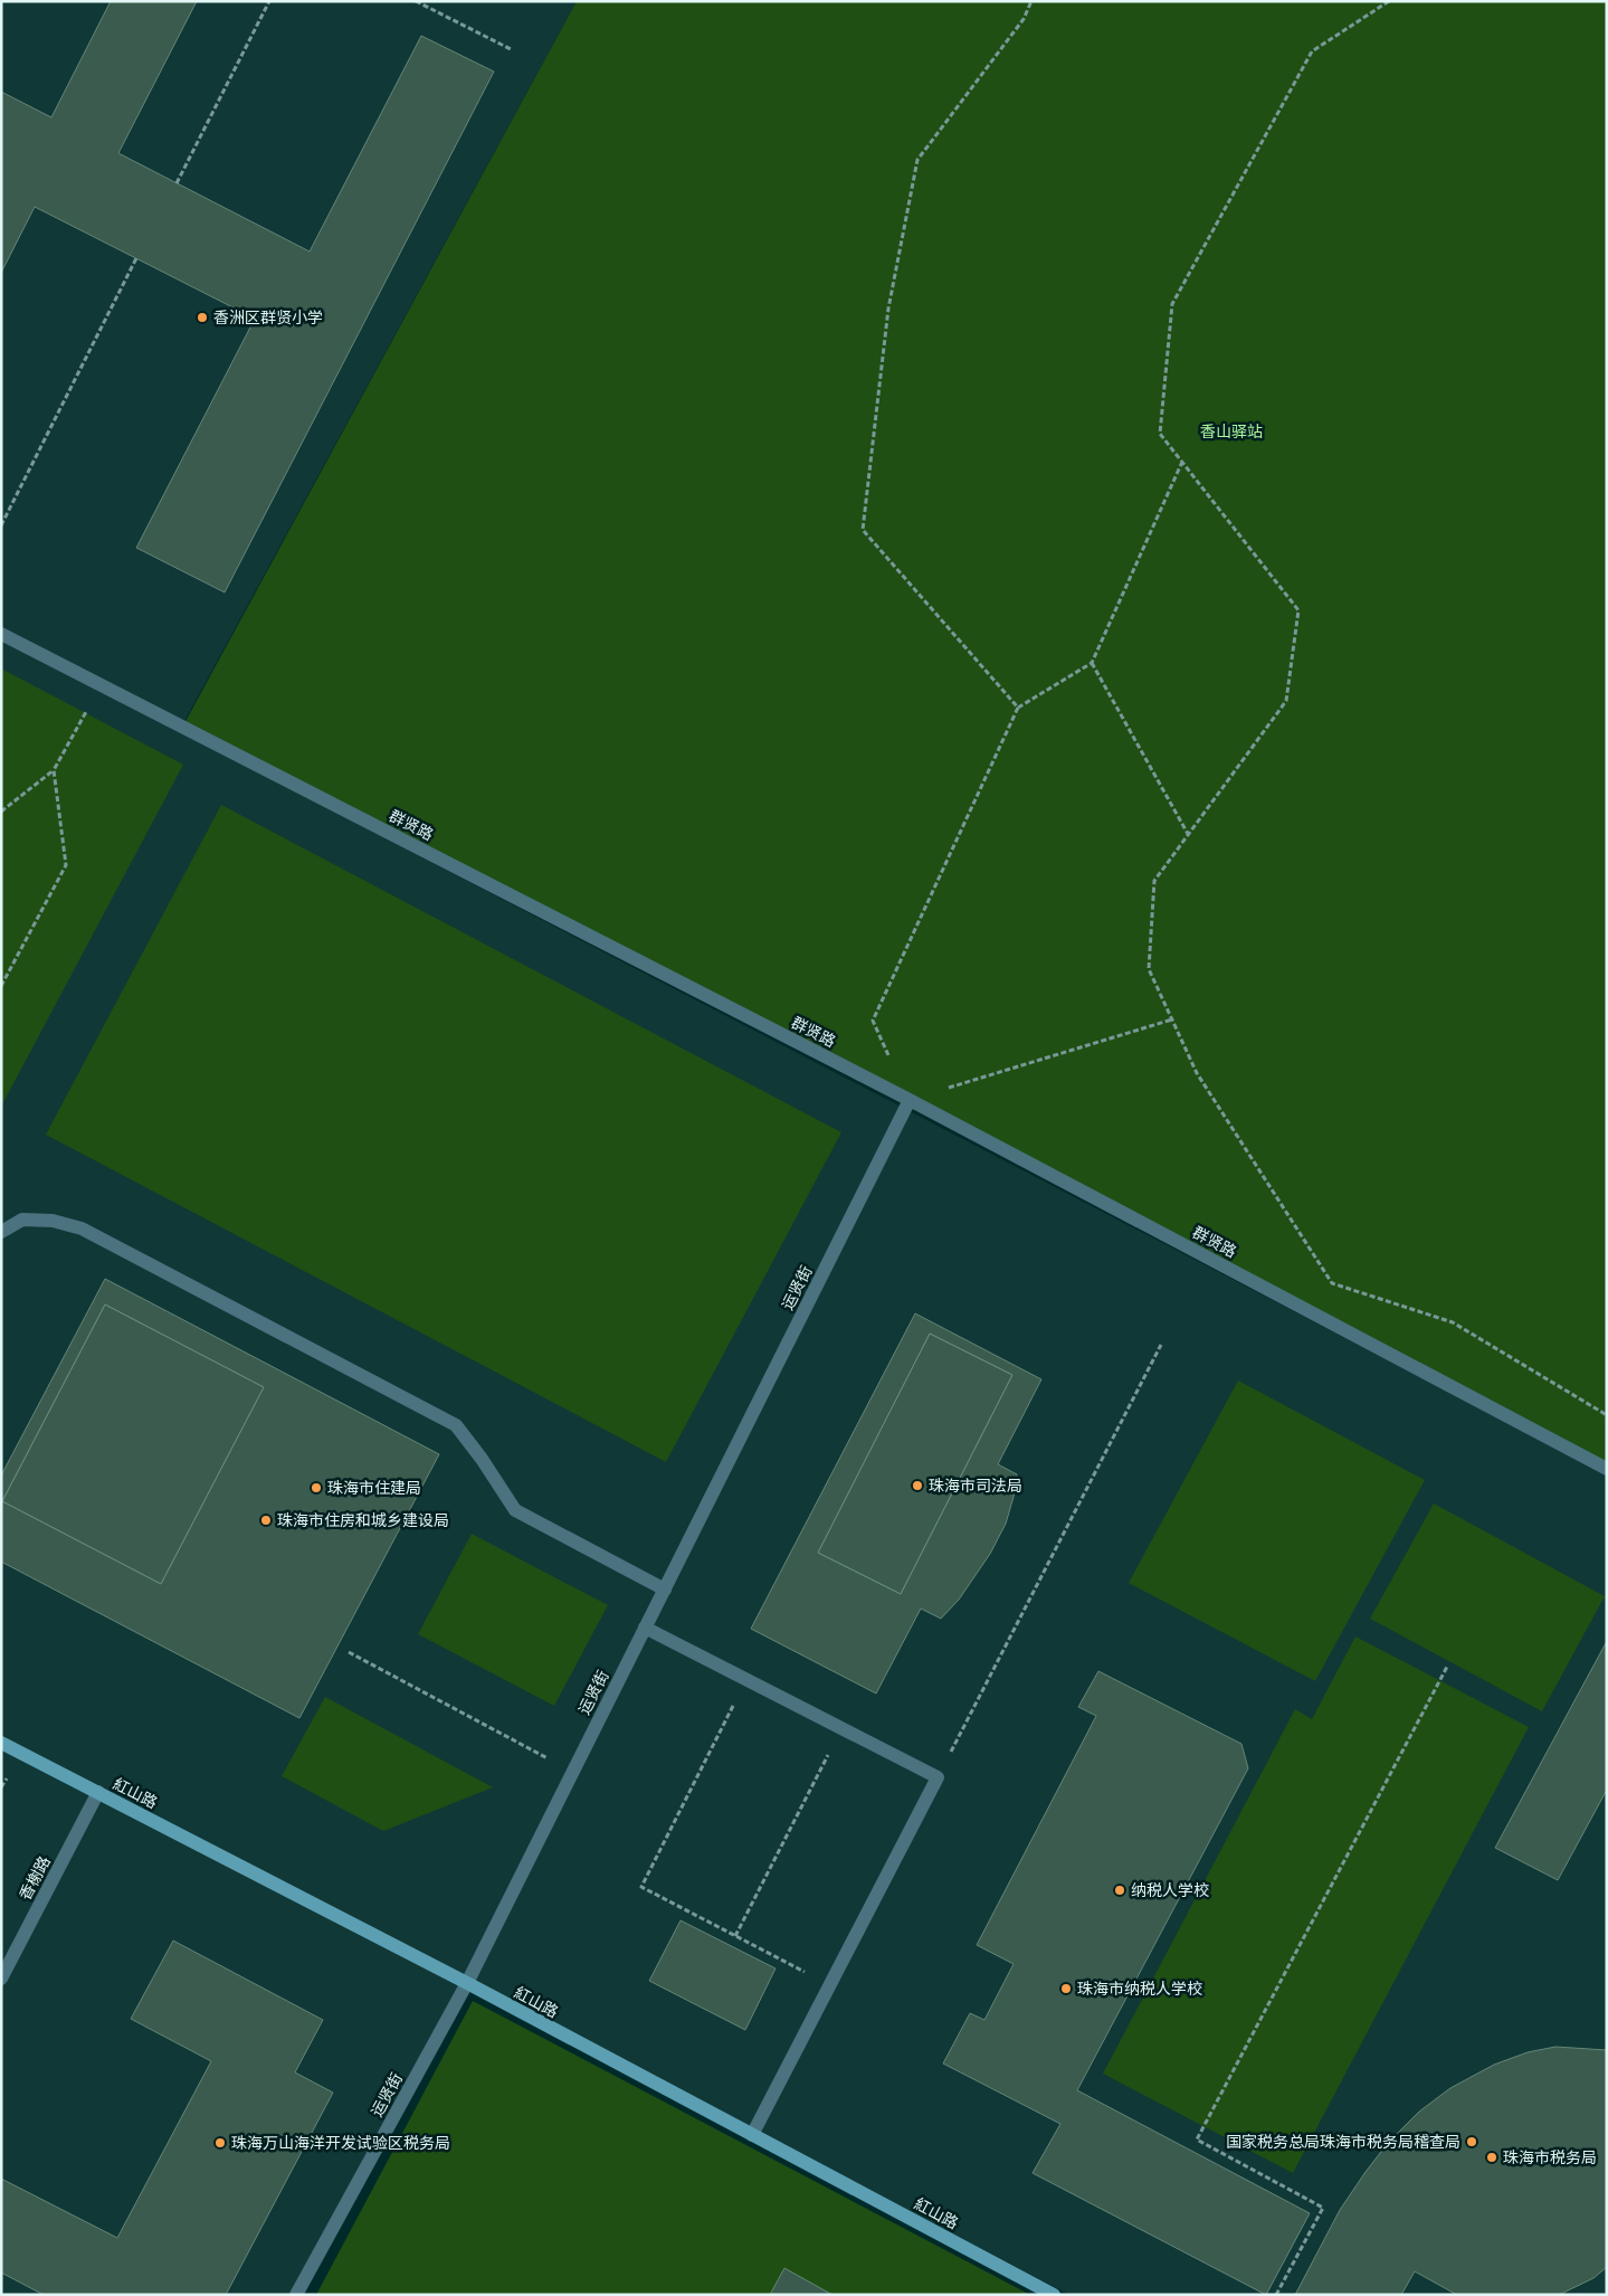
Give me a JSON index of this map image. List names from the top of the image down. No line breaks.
{"streets":{"street":["群贤路","运贤街","紅山路","香榭路"]},"crossings":[["群贤路","运贤街"],["运贤街","紅山路"],["紅山路","香榭路"]],"parks":["香山驿站"],"places":["香洲区群贤小学","珠海市司法局","珠海市住建局","珠海市住房和城乡建设局","纳税人学校","珠海市纳税人学校","国家税务总局珠海市税务局稽查局","珠海万山海洋开发试验区税务局","珠海市税务局"]}
